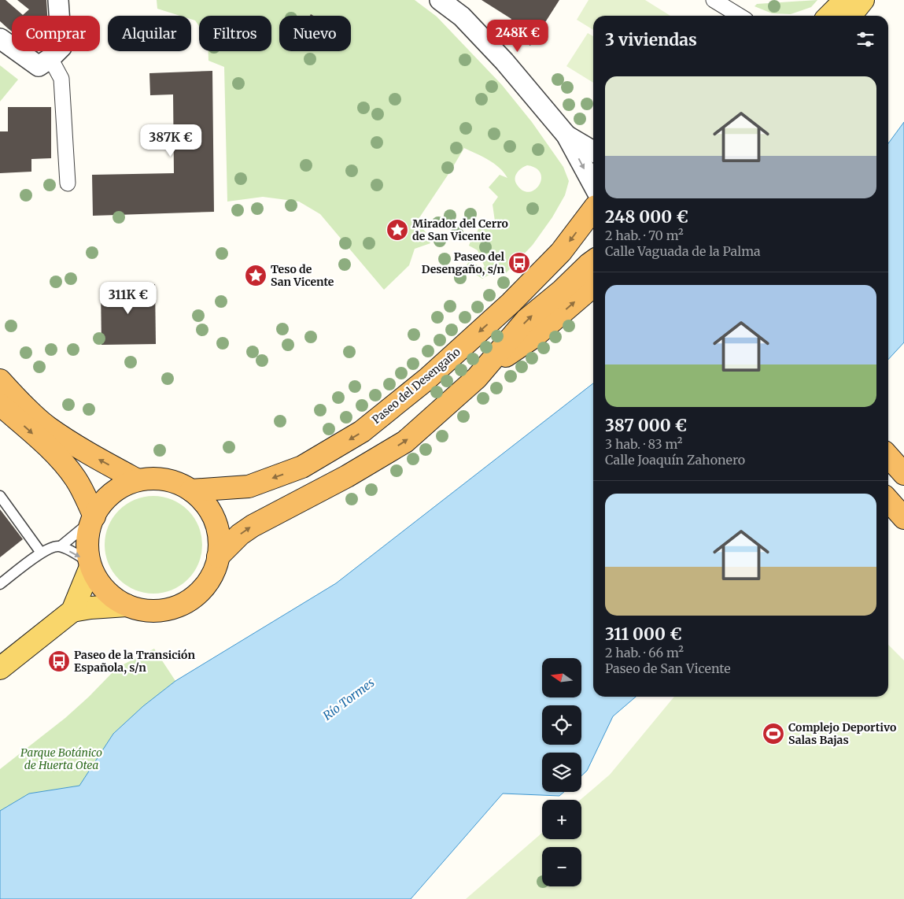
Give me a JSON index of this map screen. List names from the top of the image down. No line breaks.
{"streets":{"highway":["Paseo del Desengaño"]},"water":["Río Tormes"],"parks":["Parque Botánico de Huerta Otea"],"places":{"place":["Mirador del Cerro de San Vicente","Teso de San Vicente"],"bus stop":["Paseo del Desengaño, s/n","Paseo de la Transición Española, s/n"],"sports":["Complejo Deportivo Salas Bajas"]},"north":"left","page":{"chip":["Comprar","Alquilar","Filtros","Nuevo"],"heading":"3 viviendas","price":["248K €","387K €","311K €"],"list":[{"name":"248 000 €","note":"2 hab. · 70 m² · Calle Vaguada de la Palma"},{"name":"387 000 €","note":"3 hab. · 83 m² · Calle Joaquín Zahonero"},{"name":"311 000 €","note":"2 hab. · 66 m² · Paseo de San Vicente"}],"map_buttons":["+","−"]}}
